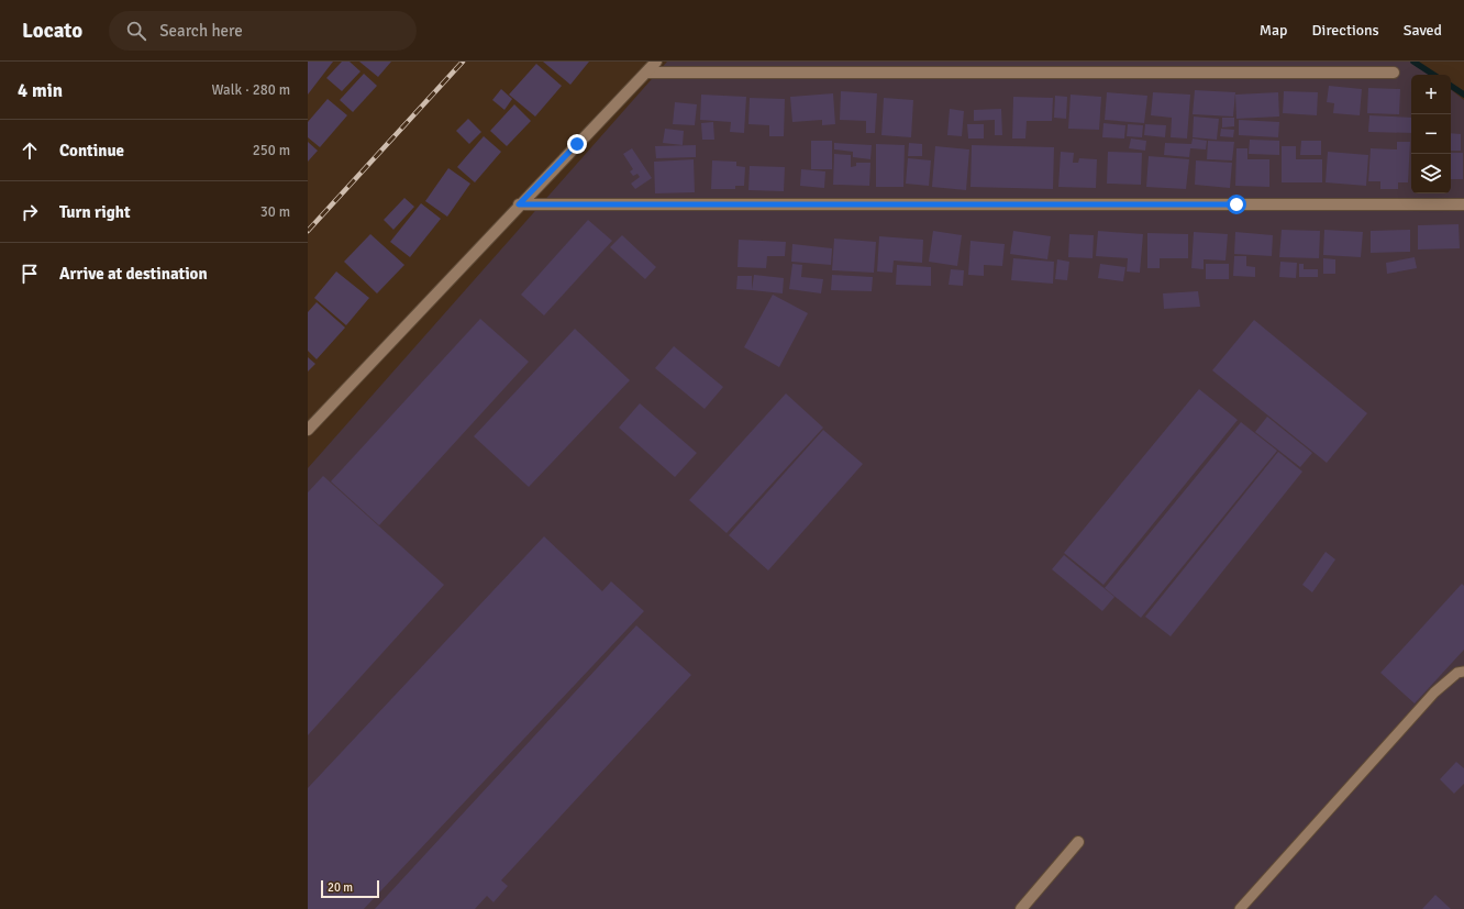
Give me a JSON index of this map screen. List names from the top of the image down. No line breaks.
{"scale_bar":"20 m","page":{"header":"Locato","search":"Search here","nav":["Map","Directions","Saved"],"heading":["4 min","Walk · 280 m"],"map_buttons":["+","−"],"list":[["Continue","250 m"],["Turn right","30 m"],"Arrive at destination"],"scale":"20 m"}}
